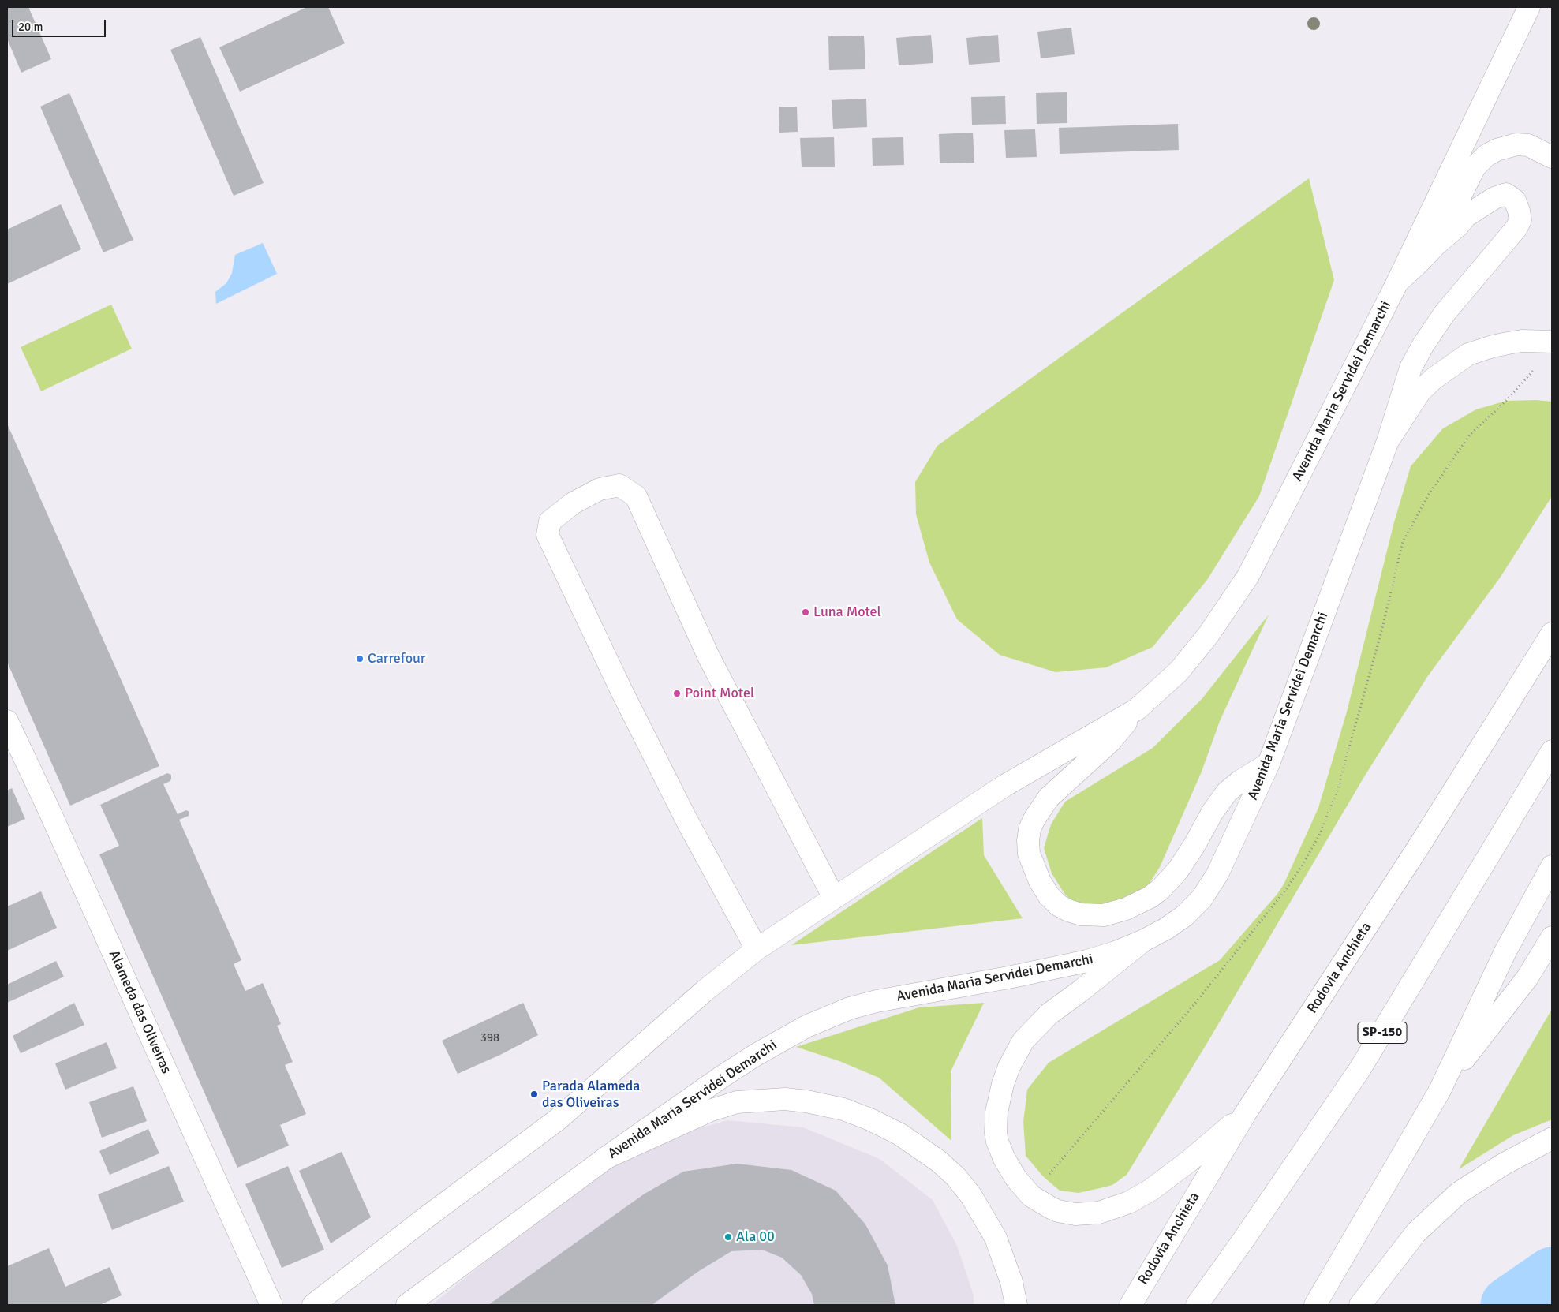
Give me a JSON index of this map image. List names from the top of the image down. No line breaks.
{"streets":{"main road":["Avenida Maria Servidei Demarchi","Rodovia Anchieta","Alameda das Oliveiras","SP-150"]},"places":["Luna Motel","Carrefour","Point Motel","Parada Alameda das Oliveiras","Ala 00"],"house_numbers":["398"],"scale_bar":"20 m"}
